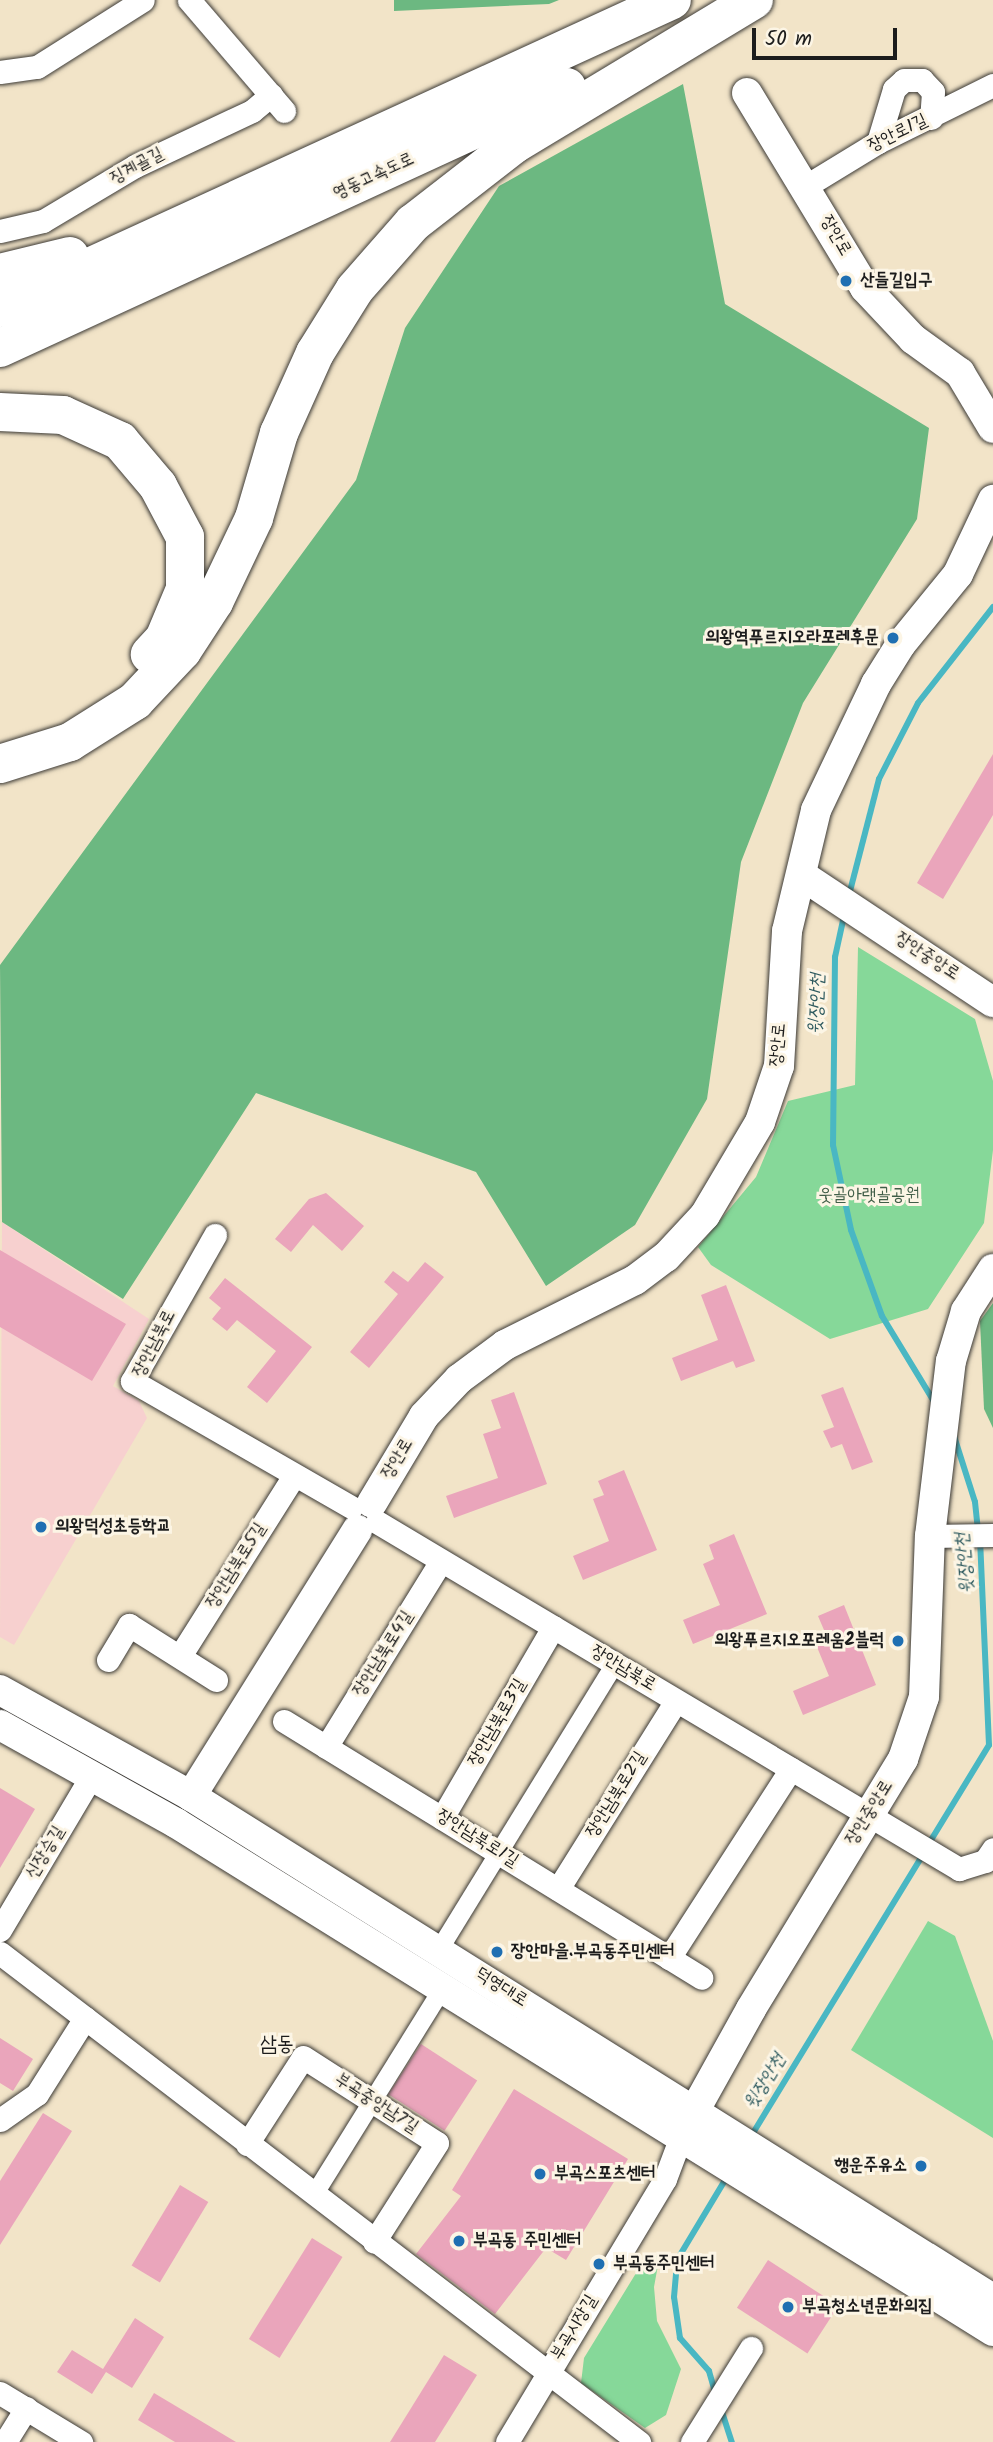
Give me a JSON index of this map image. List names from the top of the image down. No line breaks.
{"streets":{"highway":["영동고속도로"],"street":["장안로1길","징계골길","장안로","장안중앙로","장안남북로","장안남북로5길","장안남북로4길","장안남북로3길","장안남북로2길","장안남북로1길","신장승길","덕영대로","부곡중앙남7길","부곡시장길"]},"crossings":[["장안로1길","장안로"],["장안로","장안중앙로"],["장안로","장안남북로"],["장안로","덕영대로"],["장안중앙로","장안남북로"],["장안중앙로","덕영대로"],["장안중앙로","부곡시장길"],["장안남북로","장안남북로5길"],["장안남북로","장안남북로4길"],["장안남북로","장안남북로3길"],["장안남북로","장안남북로2길"],["장안남북로4길","장안남북로1길"],["장안남북로3길","장안남북로1길"],["장안남북로2길","장안남북로1길"],["신장승길","덕영대로"],["덕영대로","부곡시장길"]],"districts":["삼동"],"water":["윗장안천"],"parks":["웃골아랫골공원"],"places":["산들길입구","의왕역푸르지오라포레후문","의왕덕성초등학교","의왕푸르지오포레움2블럭","장안마을.부곡동주민센터","행운주유소","부곡스포츠센터","부곡동 주민센터","부곡동주민센터","부곡청소년문화의집"],"scale_bar":"50 m"}
